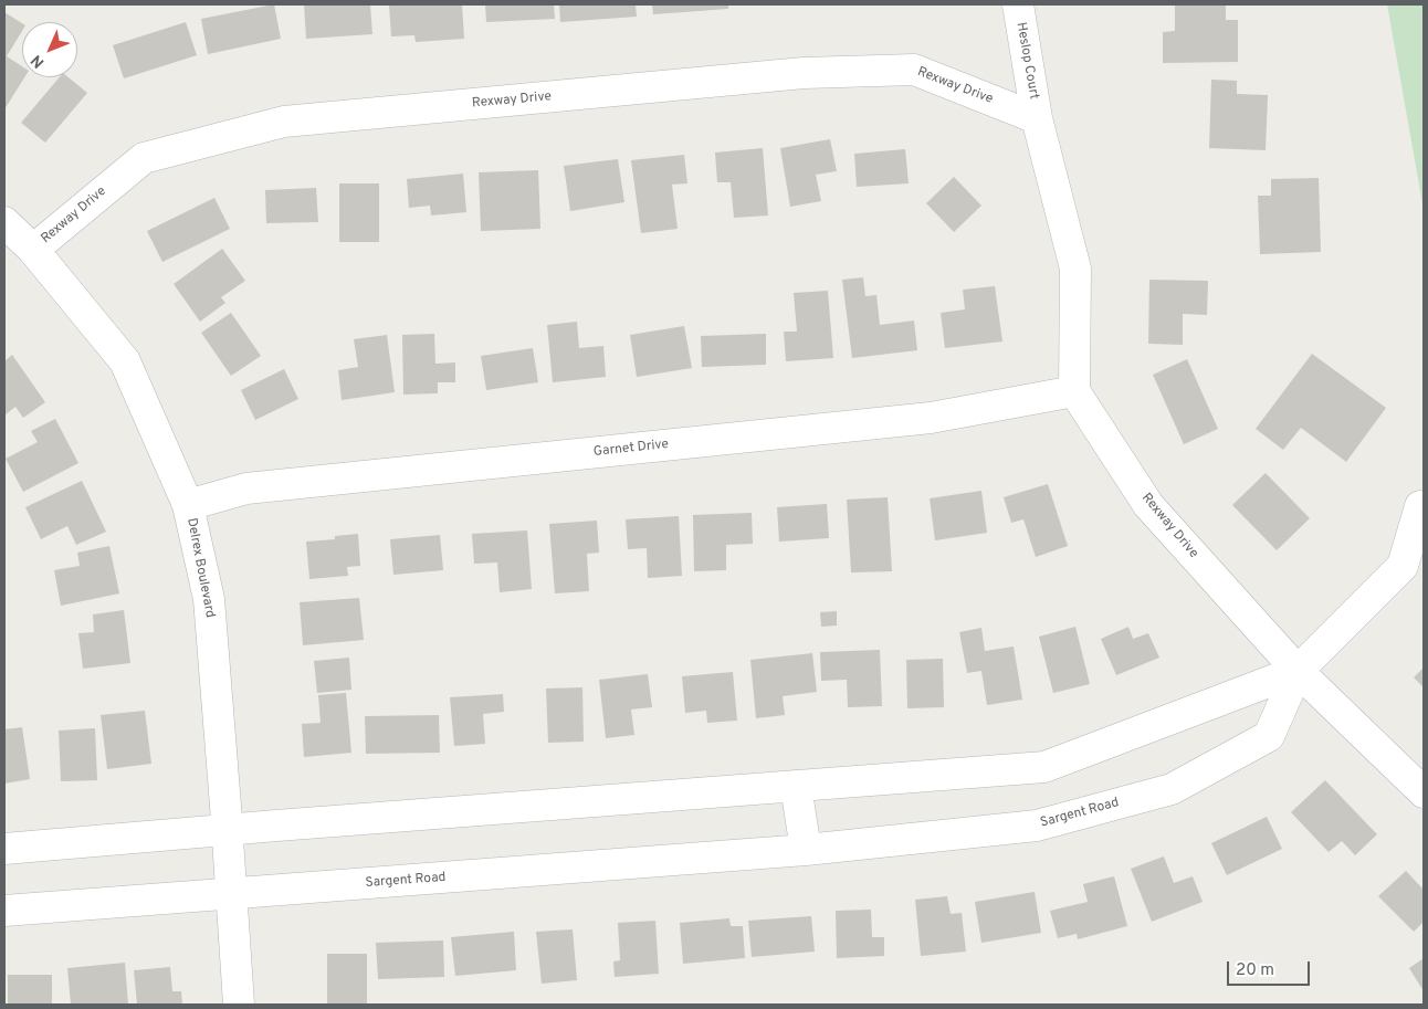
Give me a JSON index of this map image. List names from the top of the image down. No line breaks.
{"streets":{"street":["Heslop Court","Rexway Drive","Garnet Drive","Delrex Boulevard","Sargent Road"]},"crossings":[["Heslop Court","Rexway Drive"],["Rexway Drive","Garnet Drive"],["Rexway Drive","Delrex Boulevard"],["Rexway Drive","Sargent Road"],["Garnet Drive","Delrex Boulevard"],["Delrex Boulevard","Sargent Road"]],"scale_bar":"20 m","north":"bottom left"}
